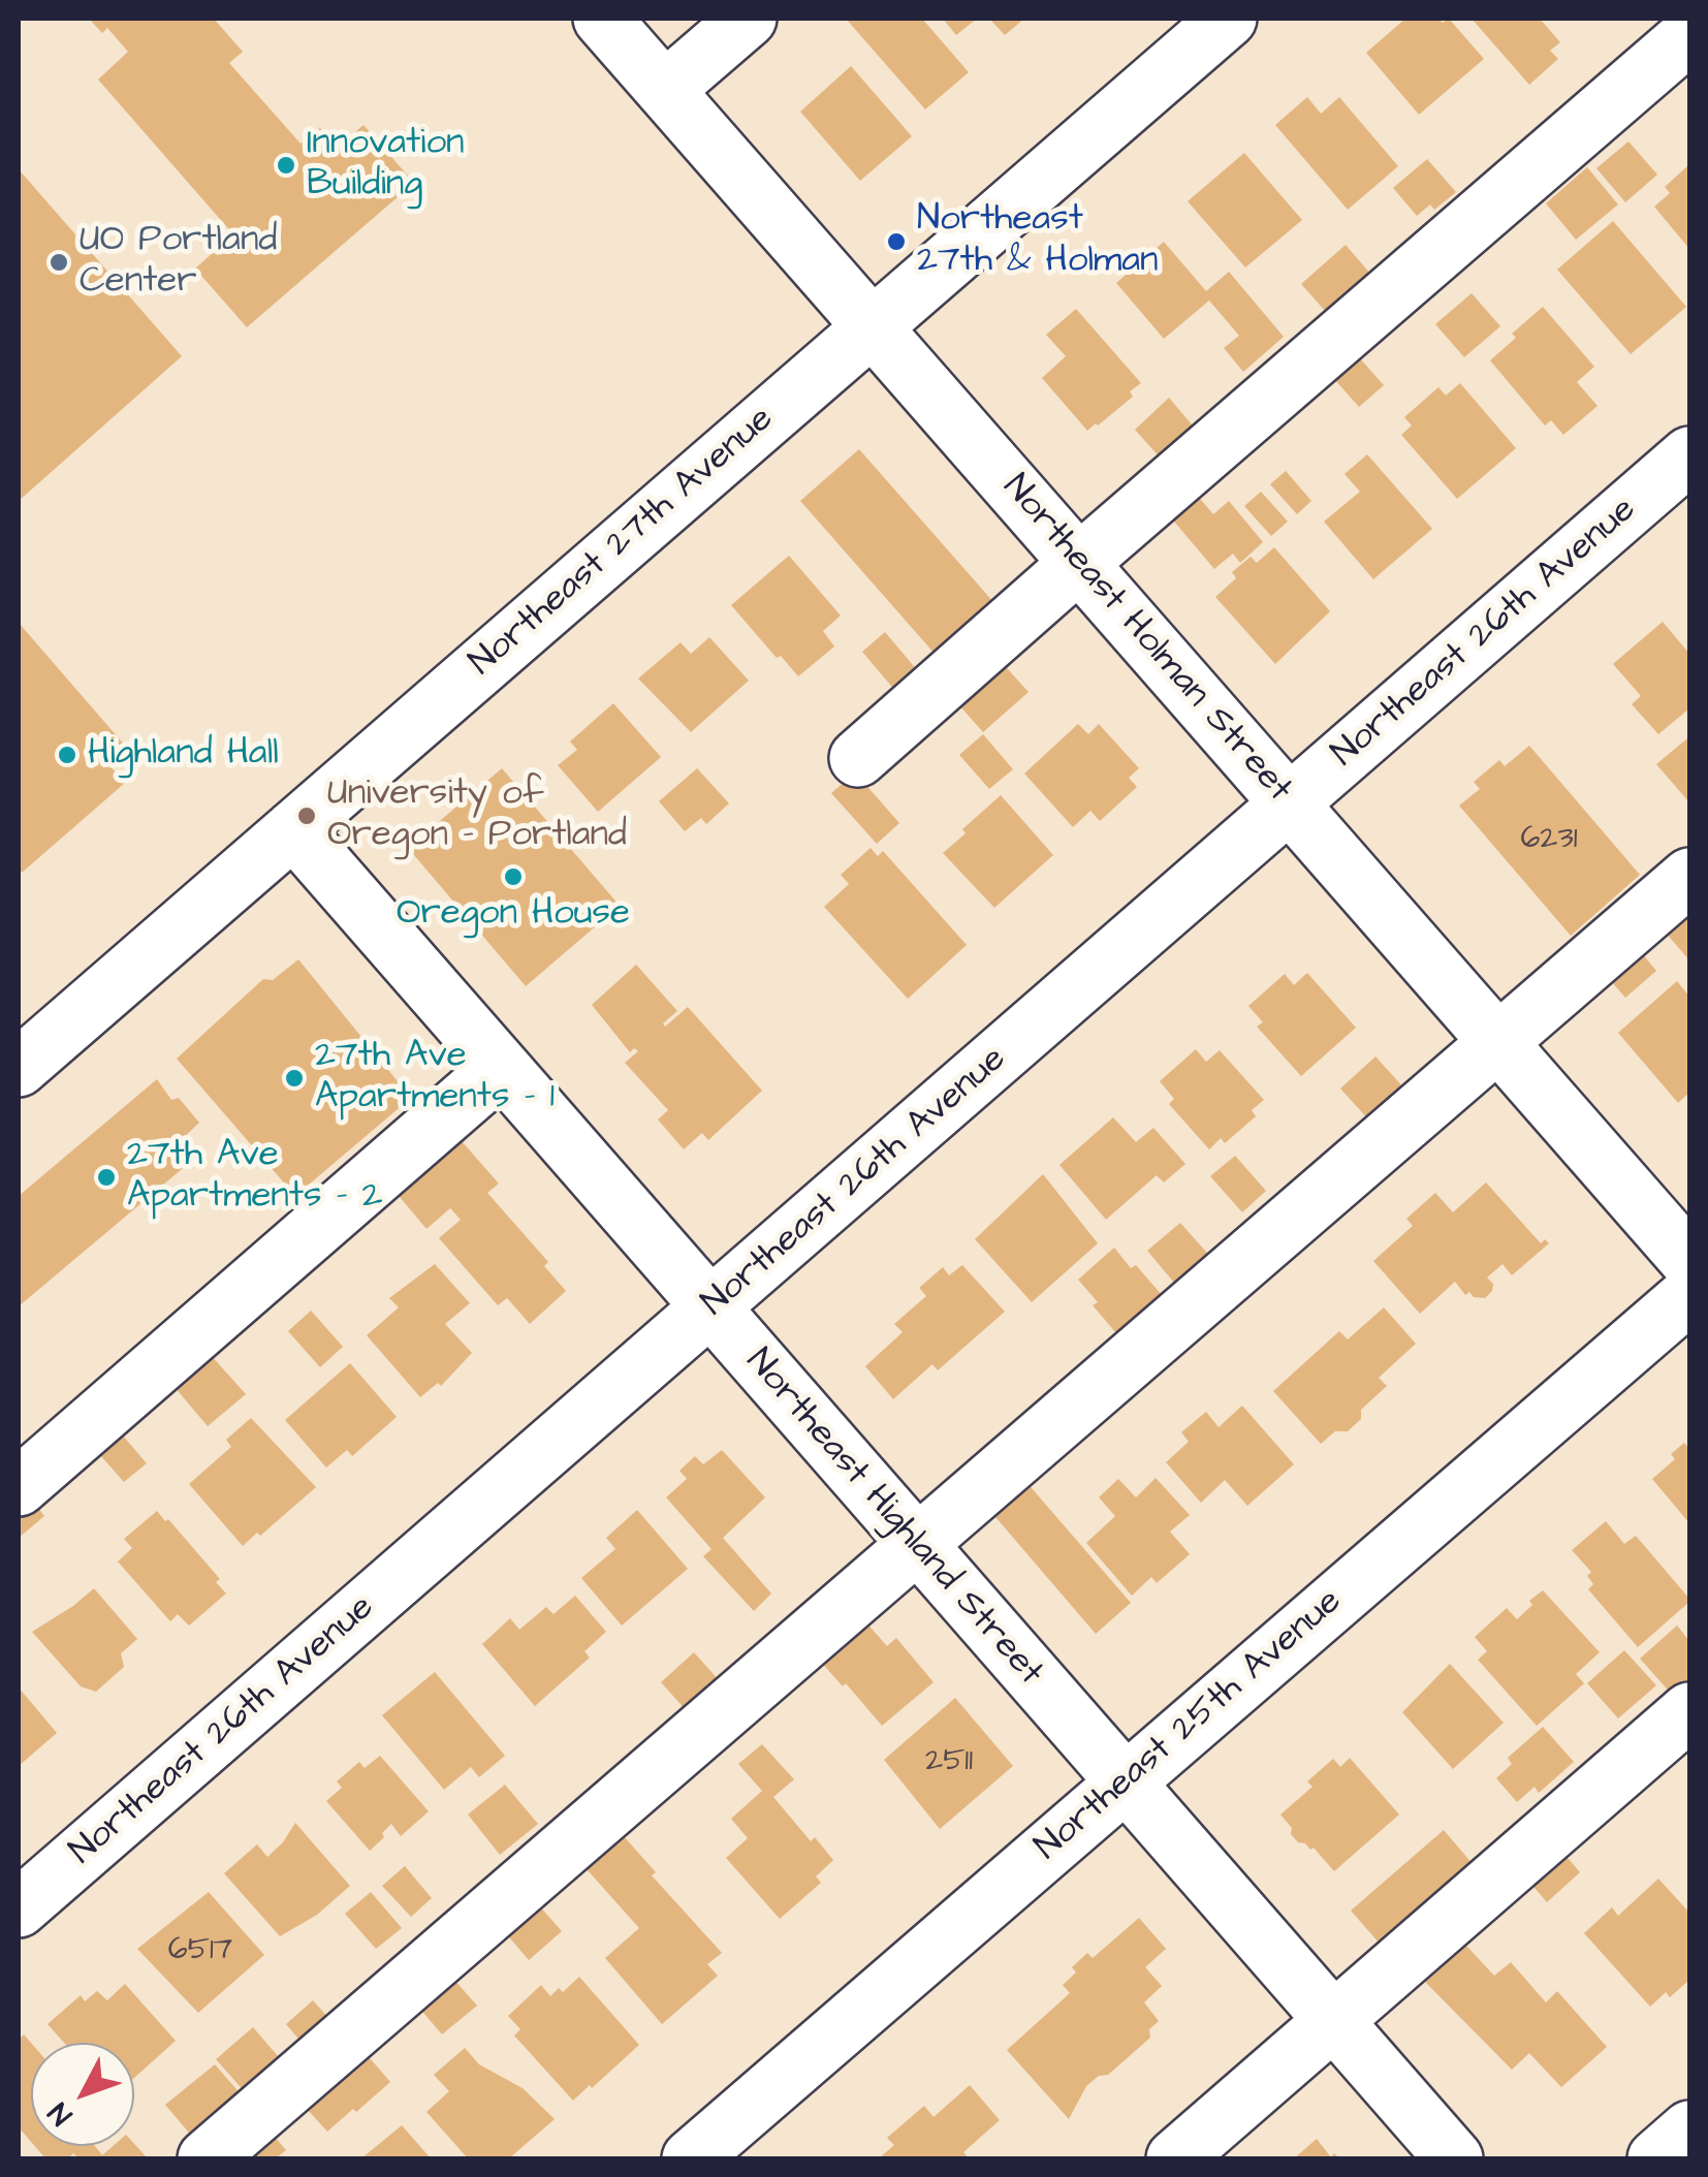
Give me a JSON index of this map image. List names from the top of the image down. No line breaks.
{"streets":{"street":["Northeast 27th Avenue","Northeast 26th Avenue","Northeast Holman Street","Northeast Highland Street","Northeast 25th Avenue"]},"crossings":[["Northeast 27th Avenue","Northeast Holman Street"],["Northeast 27th Avenue","Northeast Highland Street"],["Northeast 26th Avenue","Northeast Holman Street"],["Northeast 26th Avenue","Northeast Highland Street"],["Northeast Highland Street","Northeast 25th Avenue"]],"places":["Innovation Building","Northeast 27th & Holman","UO Portland Center","Highland Hall","University of Oregon - Portland","Oregon House","27th Ave Apartments - 1","27th Ave Apartments - 2"],"house_numbers":["6231","2511","6517"],"north":"bottom left"}
